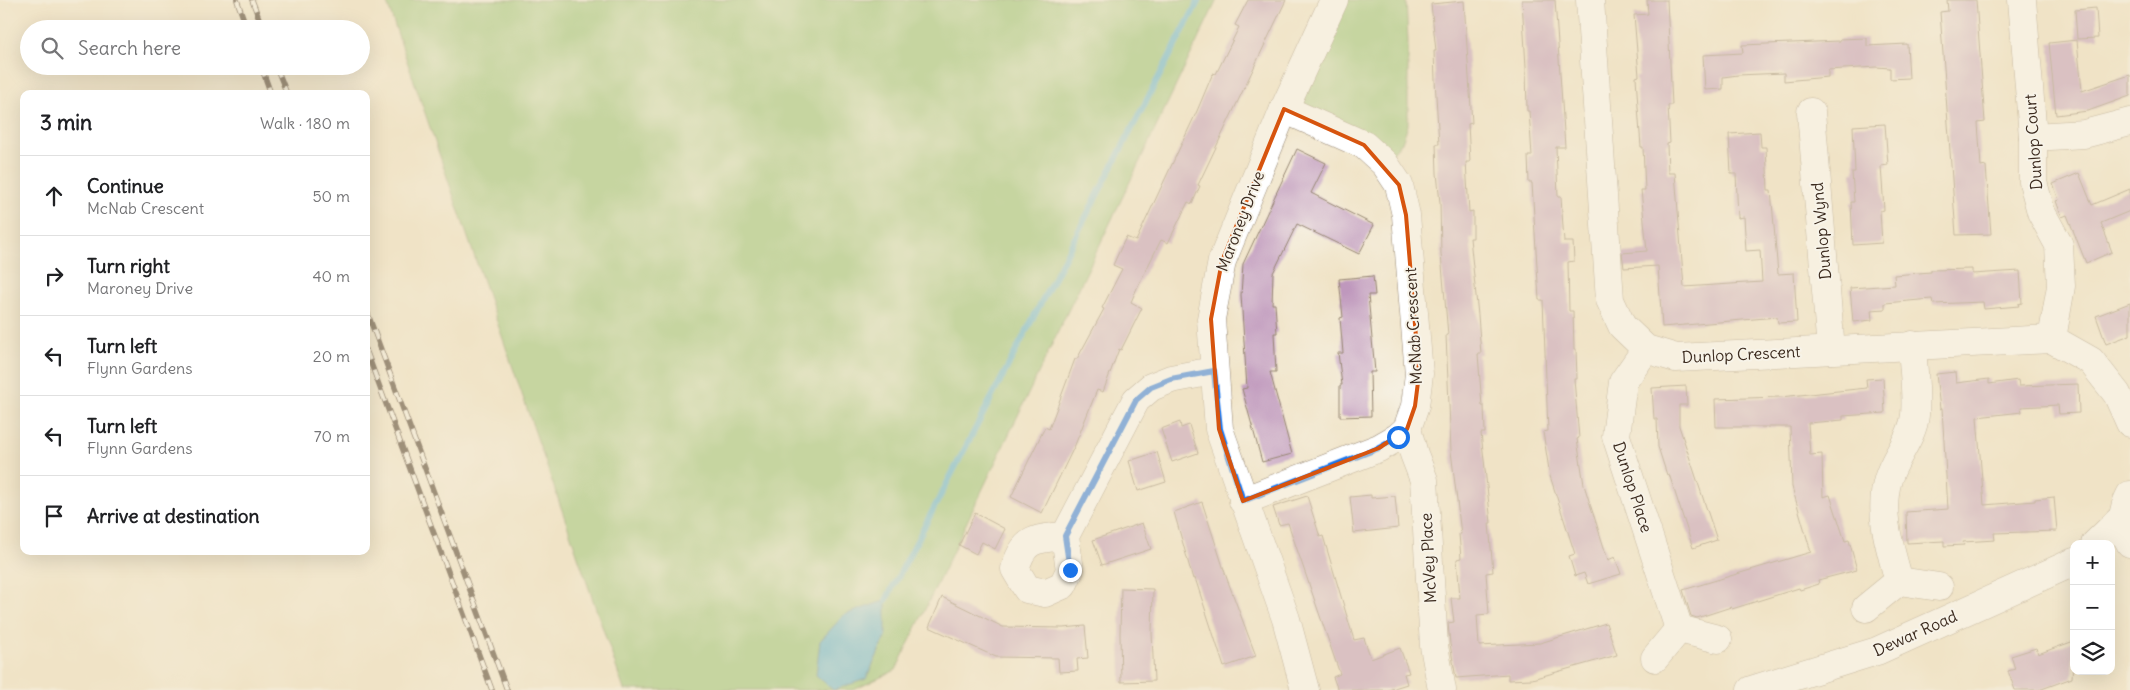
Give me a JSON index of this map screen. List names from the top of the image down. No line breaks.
{"streets":{"street":["Dunlop Court","Maroney Drive","Dunlop Wynd","McNab Crescent","Dunlop Crescent","Dunlop Place","McVey Place","Dewar Road"]},"crossings":[["Dunlop Court","Dunlop Crescent"],["Maroney Drive","McNab Crescent"],["Dunlop Wynd","Dunlop Crescent"],["McNab Crescent","McVey Place"],["Dunlop Crescent","Dunlop Place"]],"page":{"search":"Search here","heading":["3 min","Walk · 180 m"],"list":[["Continue","McNab Crescent","50 m"],["Turn right","Maroney Drive","40 m"],["Turn left","Flynn Gardens","20 m"],["Turn left","Flynn Gardens","70 m"],"Arrive at destination"],"map_buttons":["+","−"]}}
